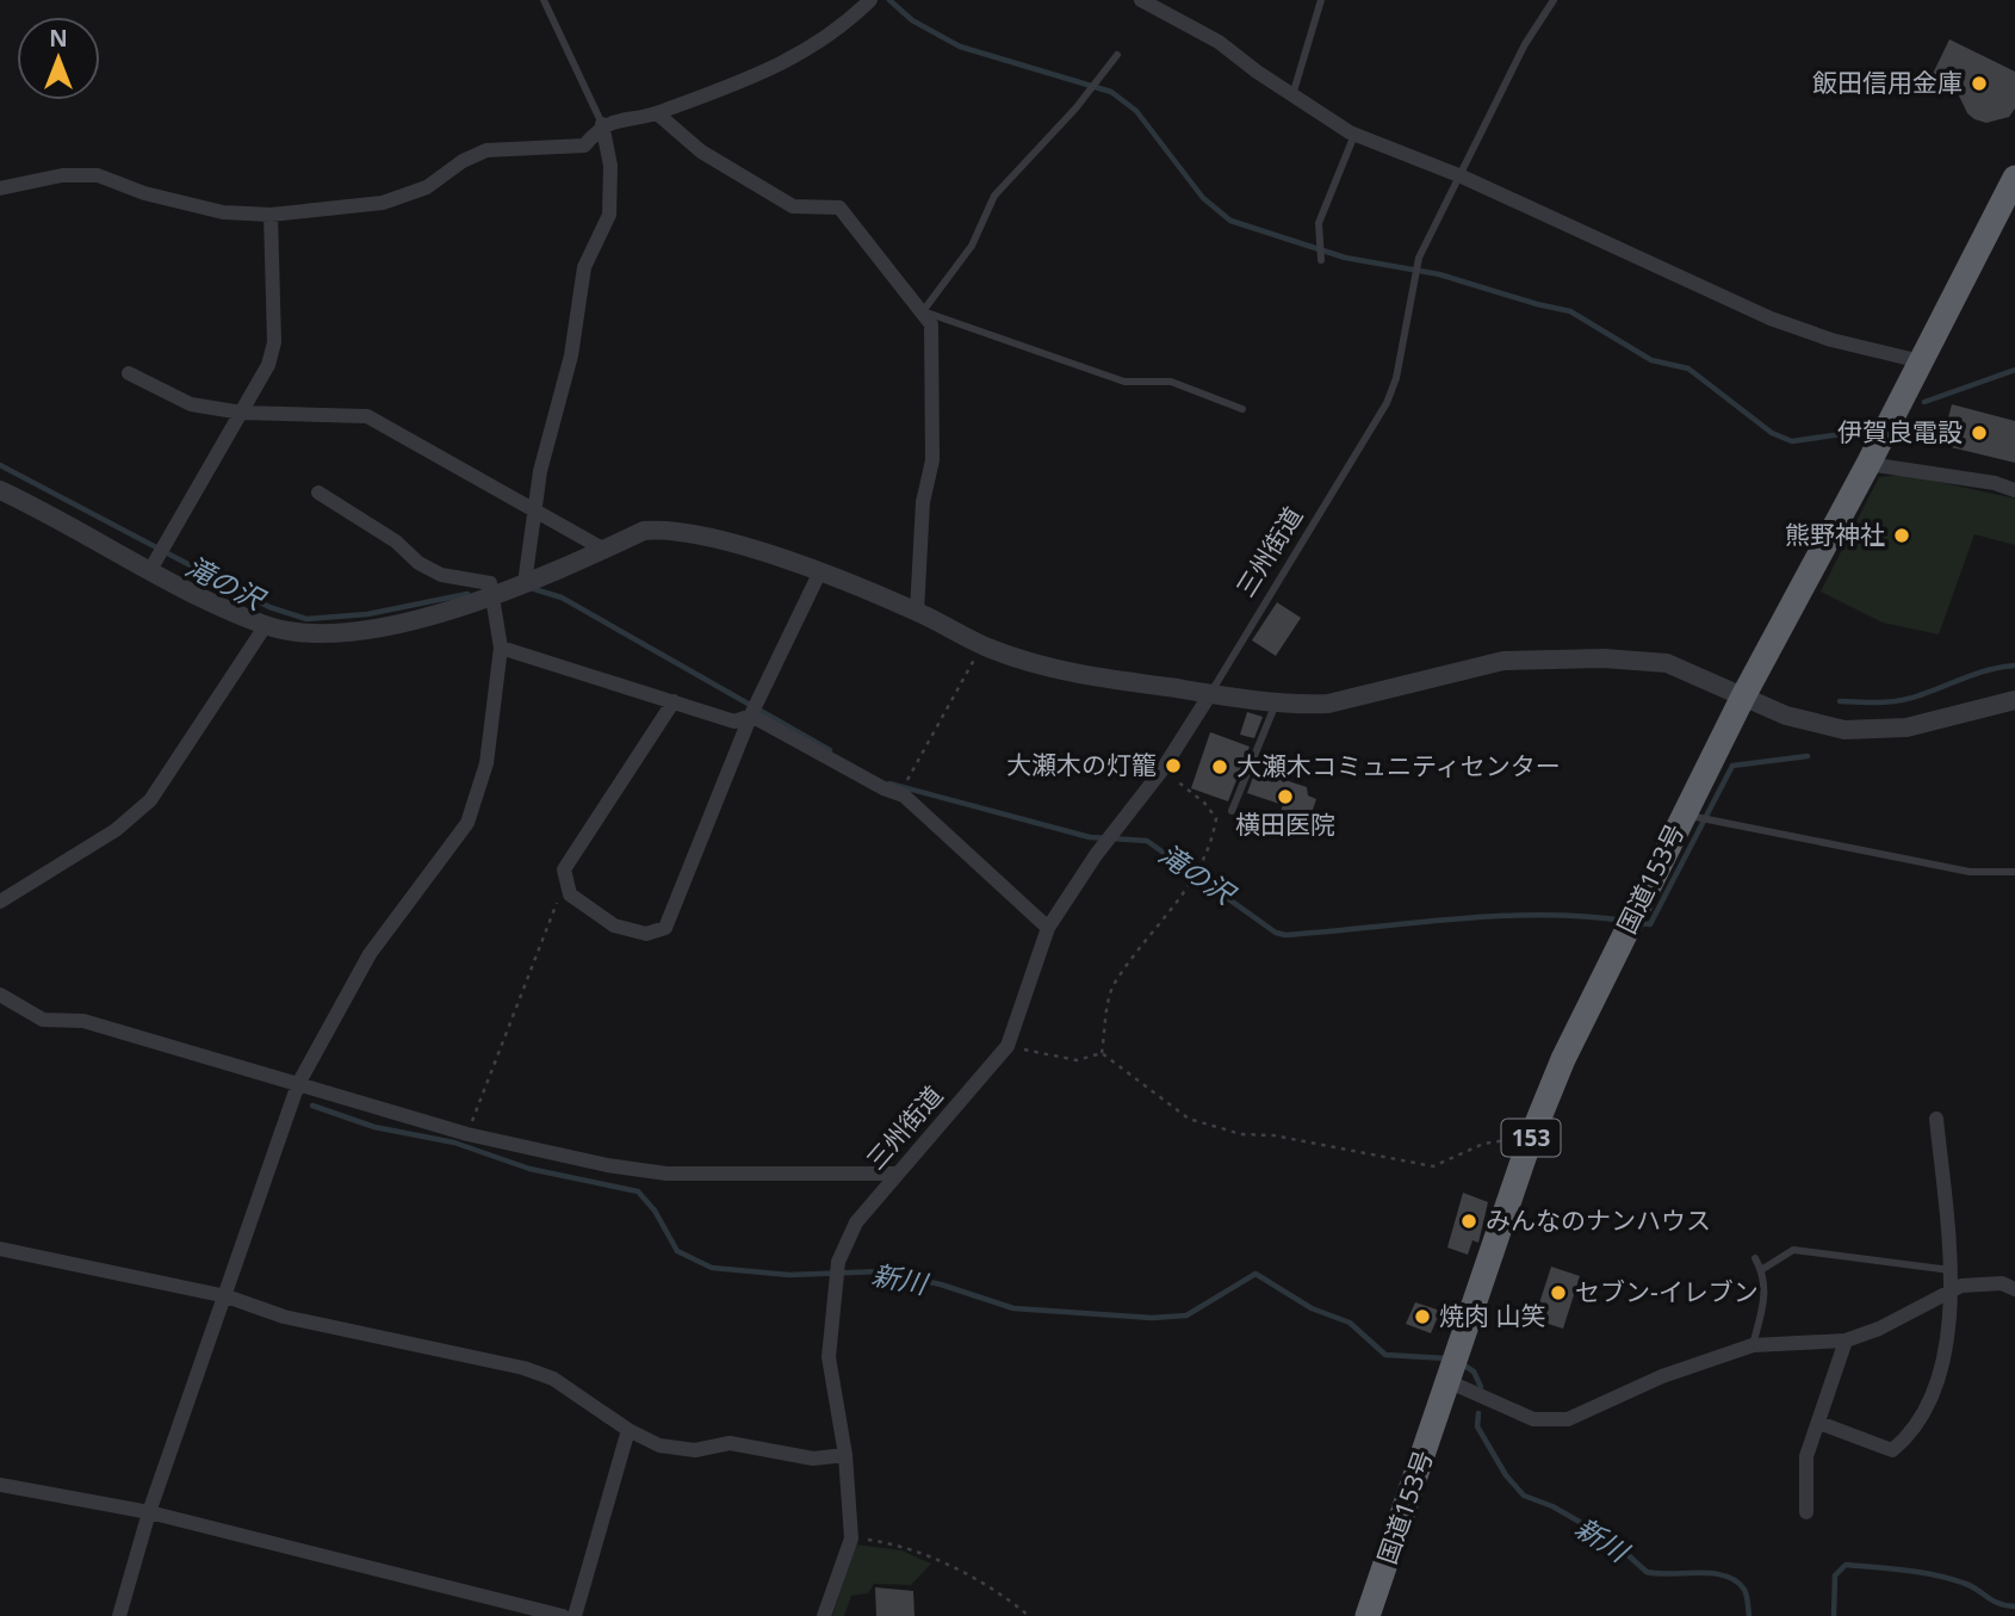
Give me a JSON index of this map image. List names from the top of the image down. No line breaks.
{"streets":{"highway":["国道153号","153"],"street":["三州街道"]},"water":["滝の沢","新川"],"places":["飯田信用金庫","伊賀良電設","熊野神社","大瀬木の灯籠","大瀬木コミュニティセンター","横田医院","みんなのナンハウス","セブン-イレブン","焼肉 山笑"],"north":"top"}
